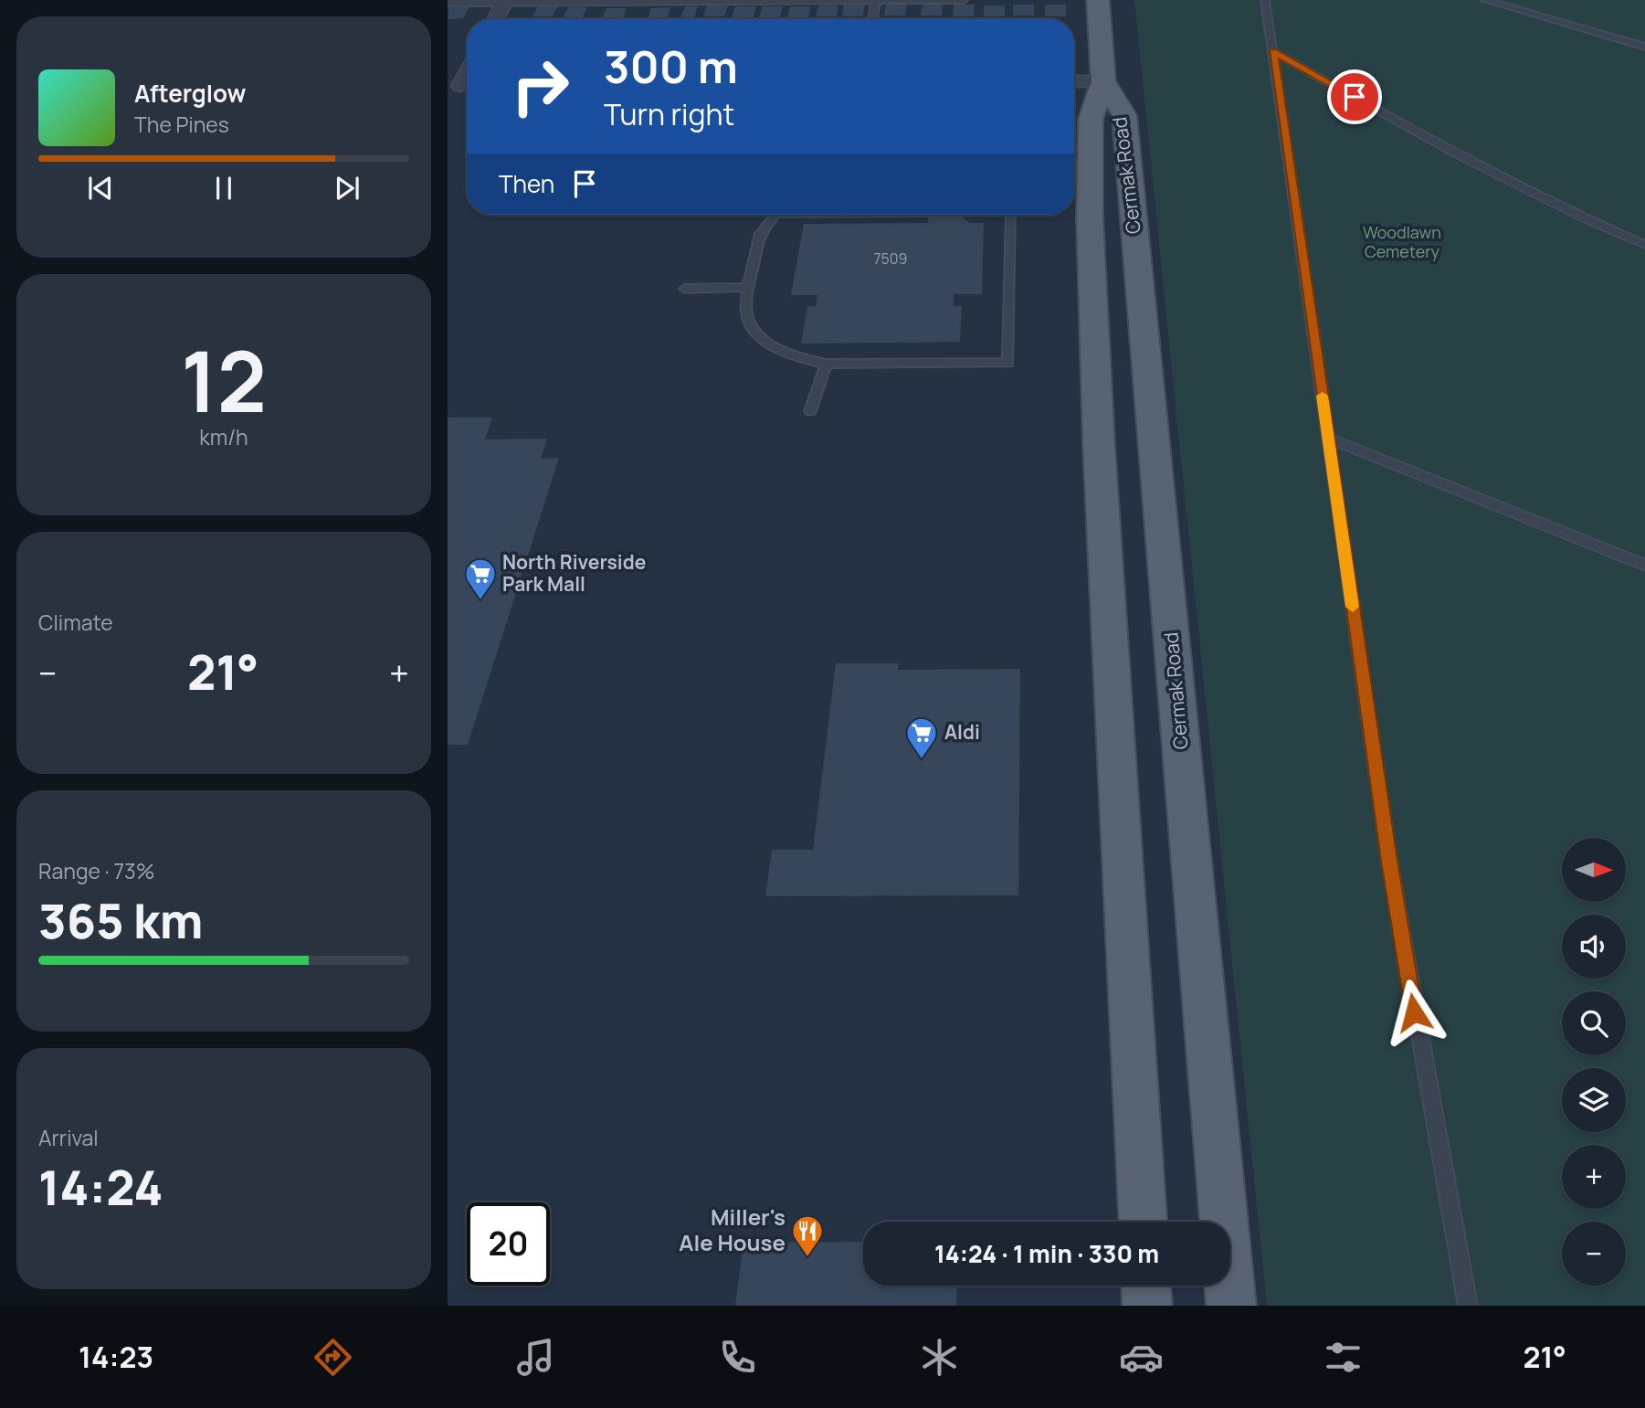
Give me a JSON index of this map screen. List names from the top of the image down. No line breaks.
{"streets":{"main road":["Cermak Road"]},"parks":["Woodlawn Cemetery"],"places":{"supermarket":["North Riverside Park Mall","Aldi"],"restaurant":["Miller's Ale House"]},"house_numbers":["7509"],"north":"right","page":{"turn":["300 m","Turn right"],"song":["Afterglow","The Pines"],"then":"Then","tile":[["12","km/h"],"Climate",["Range · 73%","365 km"],["Arrival","14:24"]],"heat":["−","21°","+"],"map_buttons":["+","−"],"limit":"20","trip":"14:24 · 1 min · 330 m","tabs":["14:23","21°"]}}
